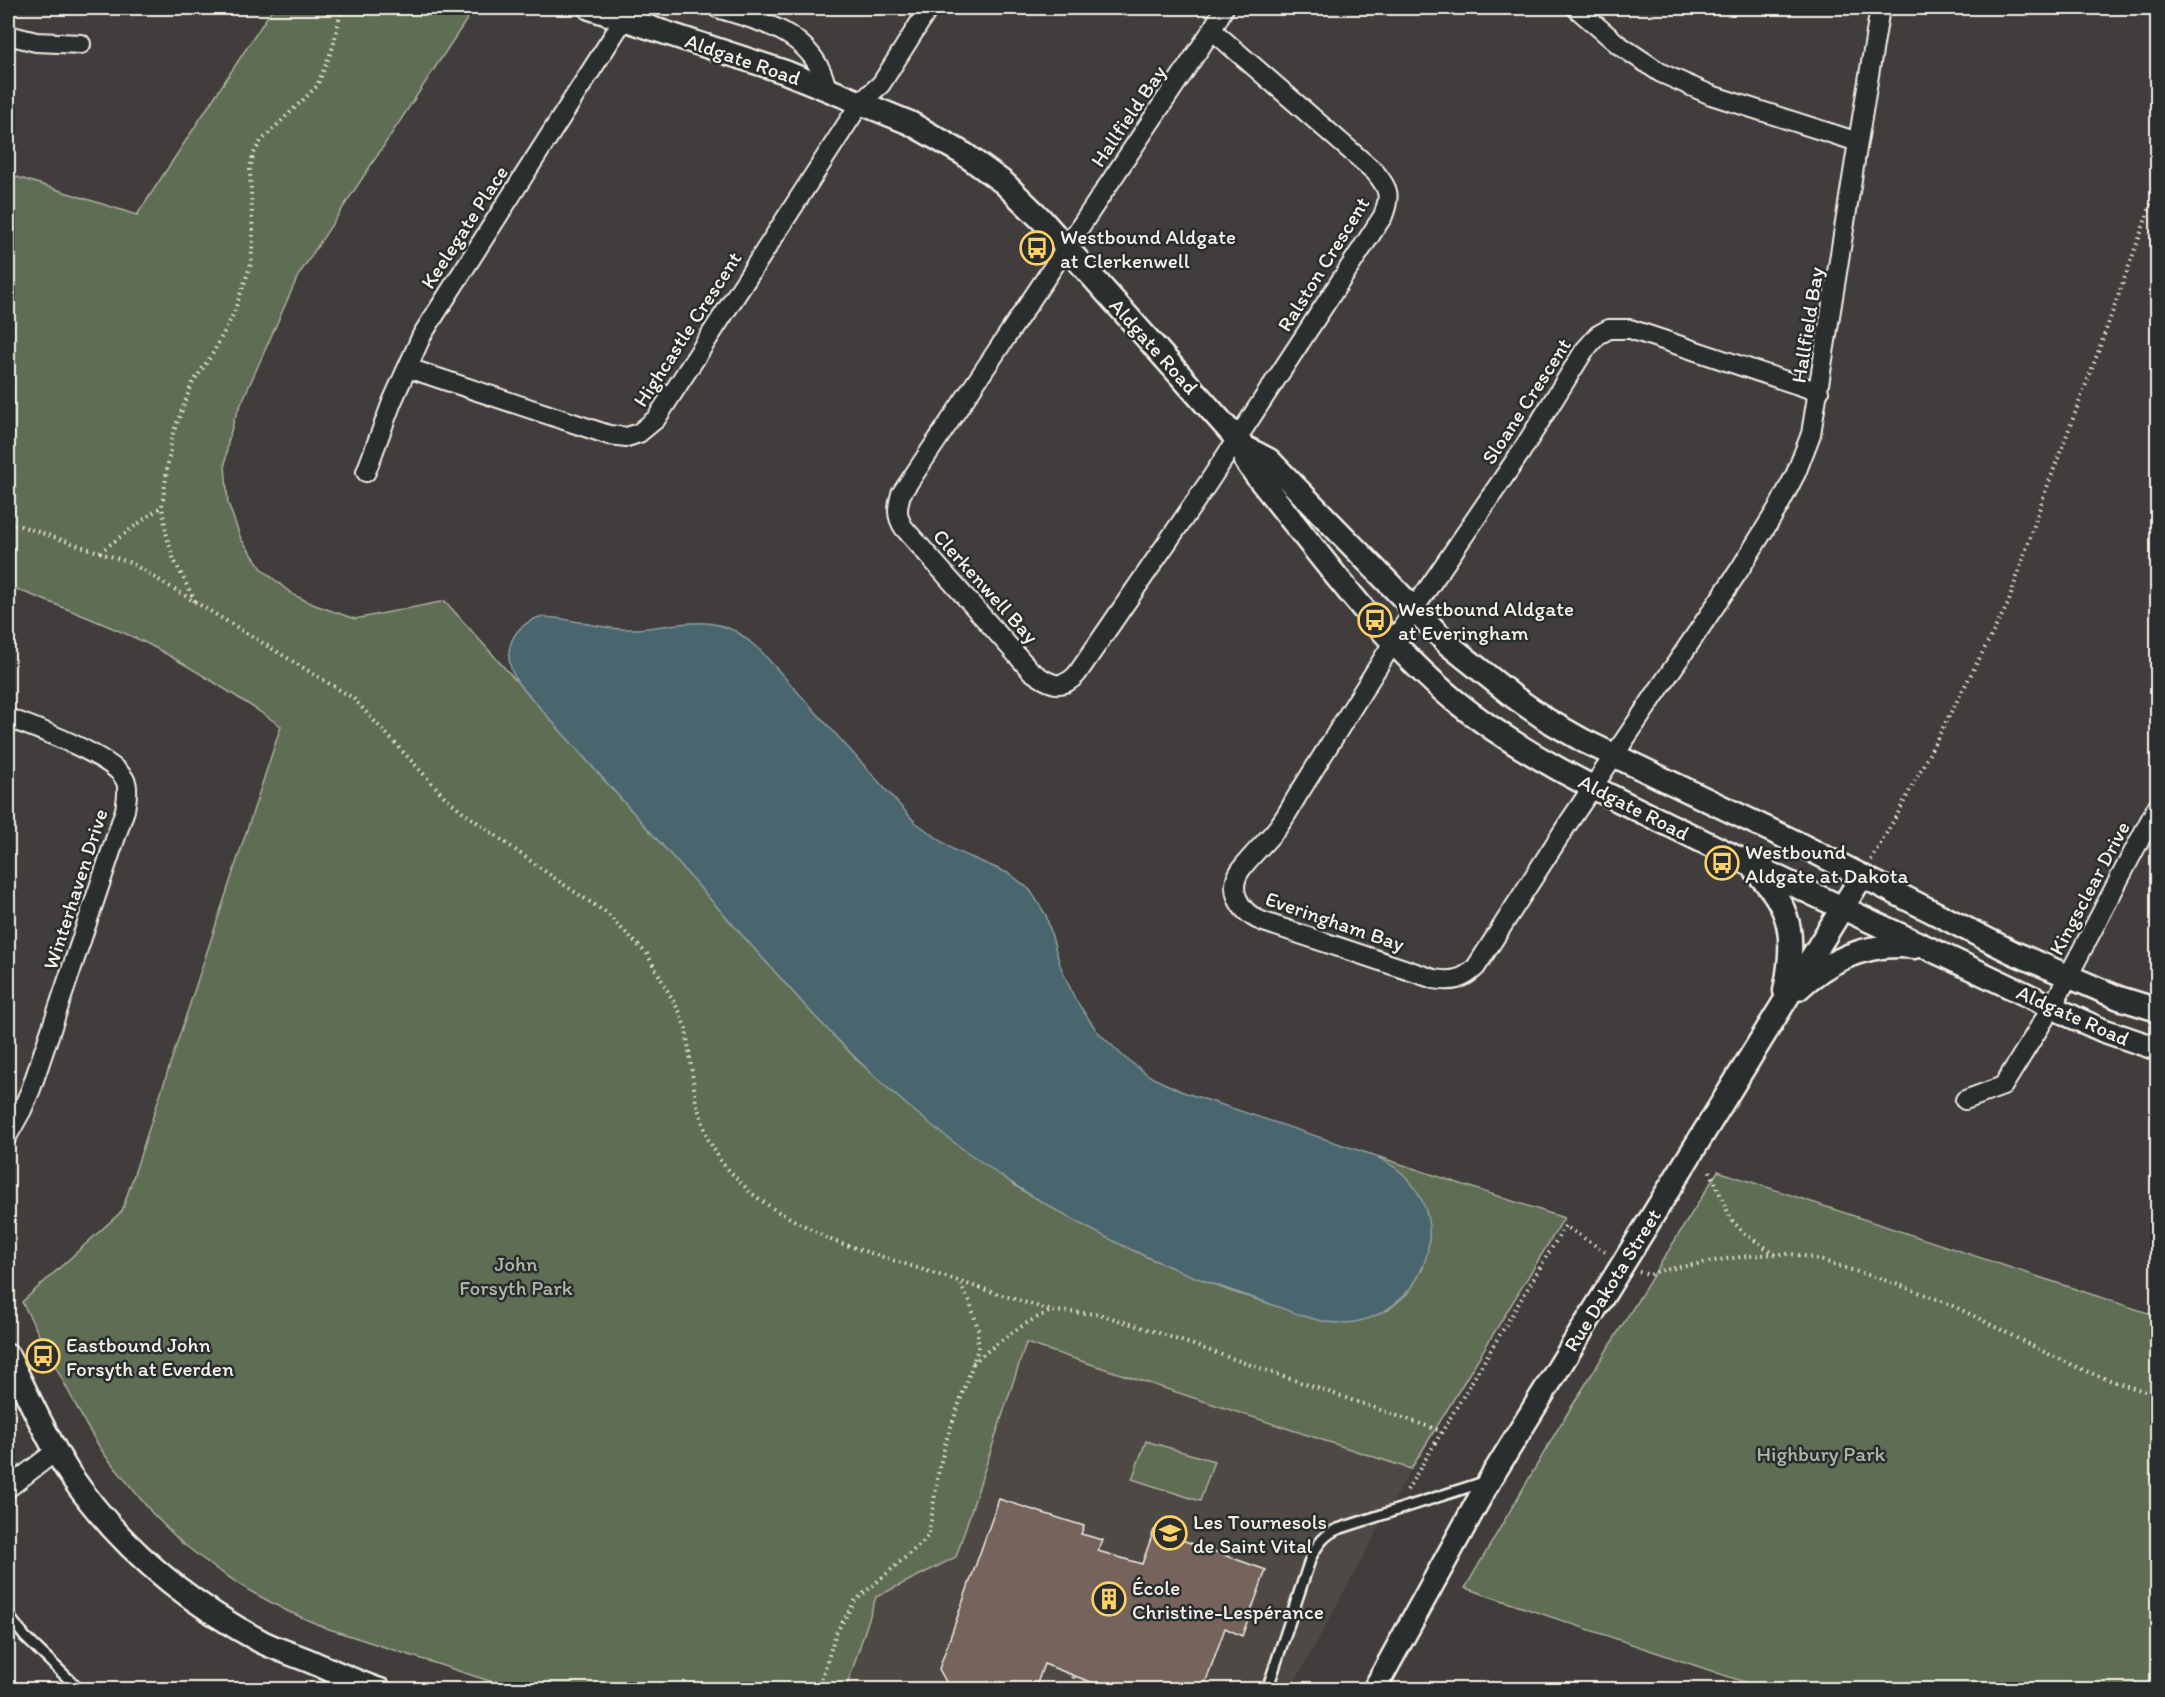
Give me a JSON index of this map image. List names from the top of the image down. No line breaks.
{"streets":{"street":["Aldgate Road","Hallfield Bay","Keelegate Place","Ralston Crescent","Highcastle Crescent","Sloane Crescent","Clerkenwell Bay","Kingsclear Drive","Winterhaven Drive","Everingham Bay","Rue Dakota Street"]},"crossings":[["Aldgate Road","Hallfield Bay"],["Aldgate Road","Keelegate Place"],["Aldgate Road","Ralston Crescent"],["Aldgate Road","Highcastle Crescent"],["Aldgate Road","Sloane Crescent"],["Aldgate Road","Clerkenwell Bay"],["Aldgate Road","Kingsclear Drive"],["Aldgate Road","Everingham Bay"],["Aldgate Road","Rue Dakota Street"],["Hallfield Bay","Ralston Crescent"],["Hallfield Bay","Sloane Crescent"],["Hallfield Bay","Clerkenwell Bay"],["Hallfield Bay","Everingham Bay"],["Keelegate Place","Highcastle Crescent"],["Ralston Crescent","Clerkenwell Bay"],["Sloane Crescent","Everingham Bay"]],"parks":["John Forsyth Park","Highbury Park"],"places":{"bus stop":["Westbound Aldgate at Clerkenwell","Westbound Aldgate at Everingham","Westbound Aldgate at Dakota","Eastbound John Forsyth at Everden"],"school or university":["Les Tournesols de Saint Vital"],"building":["École Christine-Lespérance"]}}
